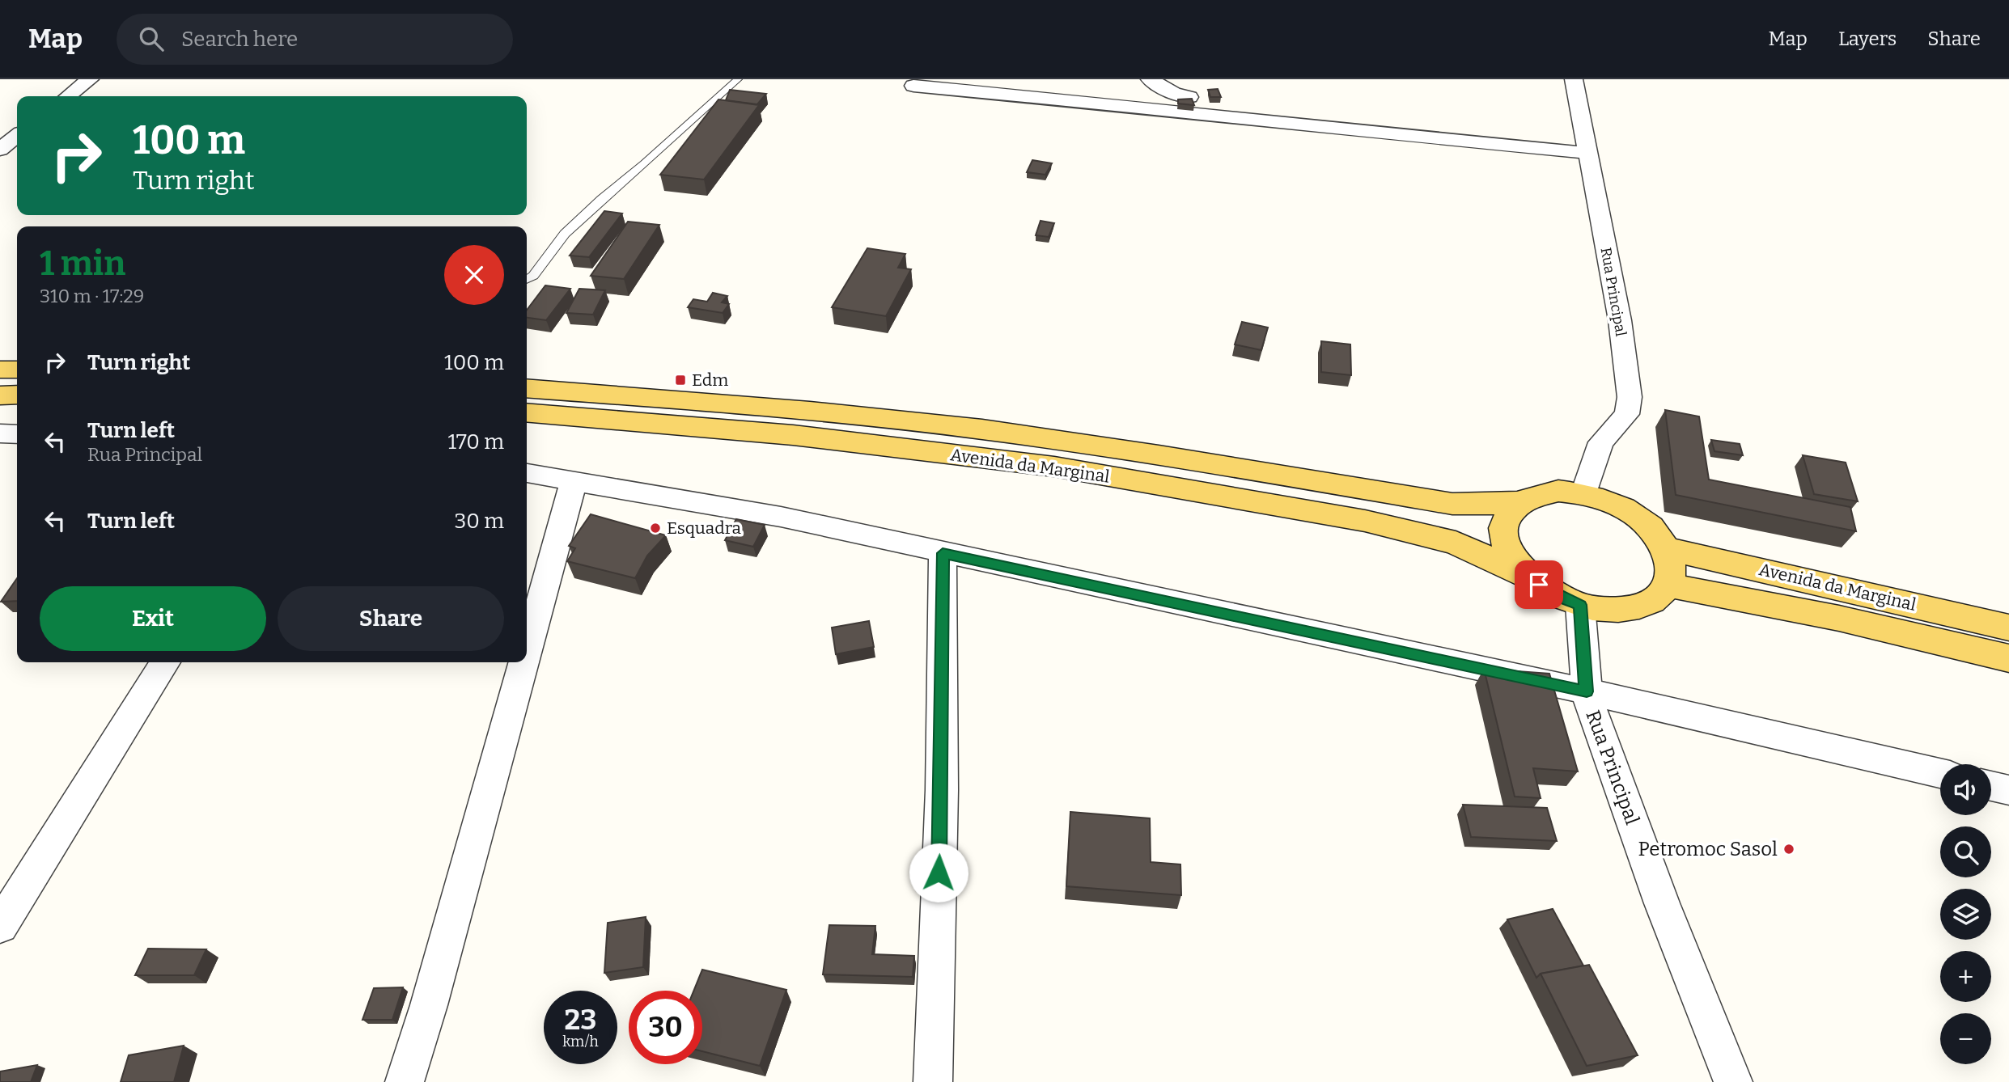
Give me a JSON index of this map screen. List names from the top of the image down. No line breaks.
{"streets":{"main road":["Avenida da Marginal"],"street":["Rua Principal"]},"crossings":[["Rua Principal","Avenida da Marginal"]],"places":{"transit":["Edm"],"other":["Esquadra","Petromoc Sasol"]},"page":{"header":"Map","search":"Search here","nav":["Map","Layers","Share"],"turn":["100 m","Turn right"],"heading":["1 min","310 m · 17:29"],"list":[{"name":"Turn right","value":"100 m"},{"name":"Turn left","note":"Rua Principal","value":"170 m"},{"name":"Turn left","value":"30 m"}],"buttons":["Exit","Share"],"map_buttons":["+","−"],"speed":"23 km/h","limit":"30"}}
